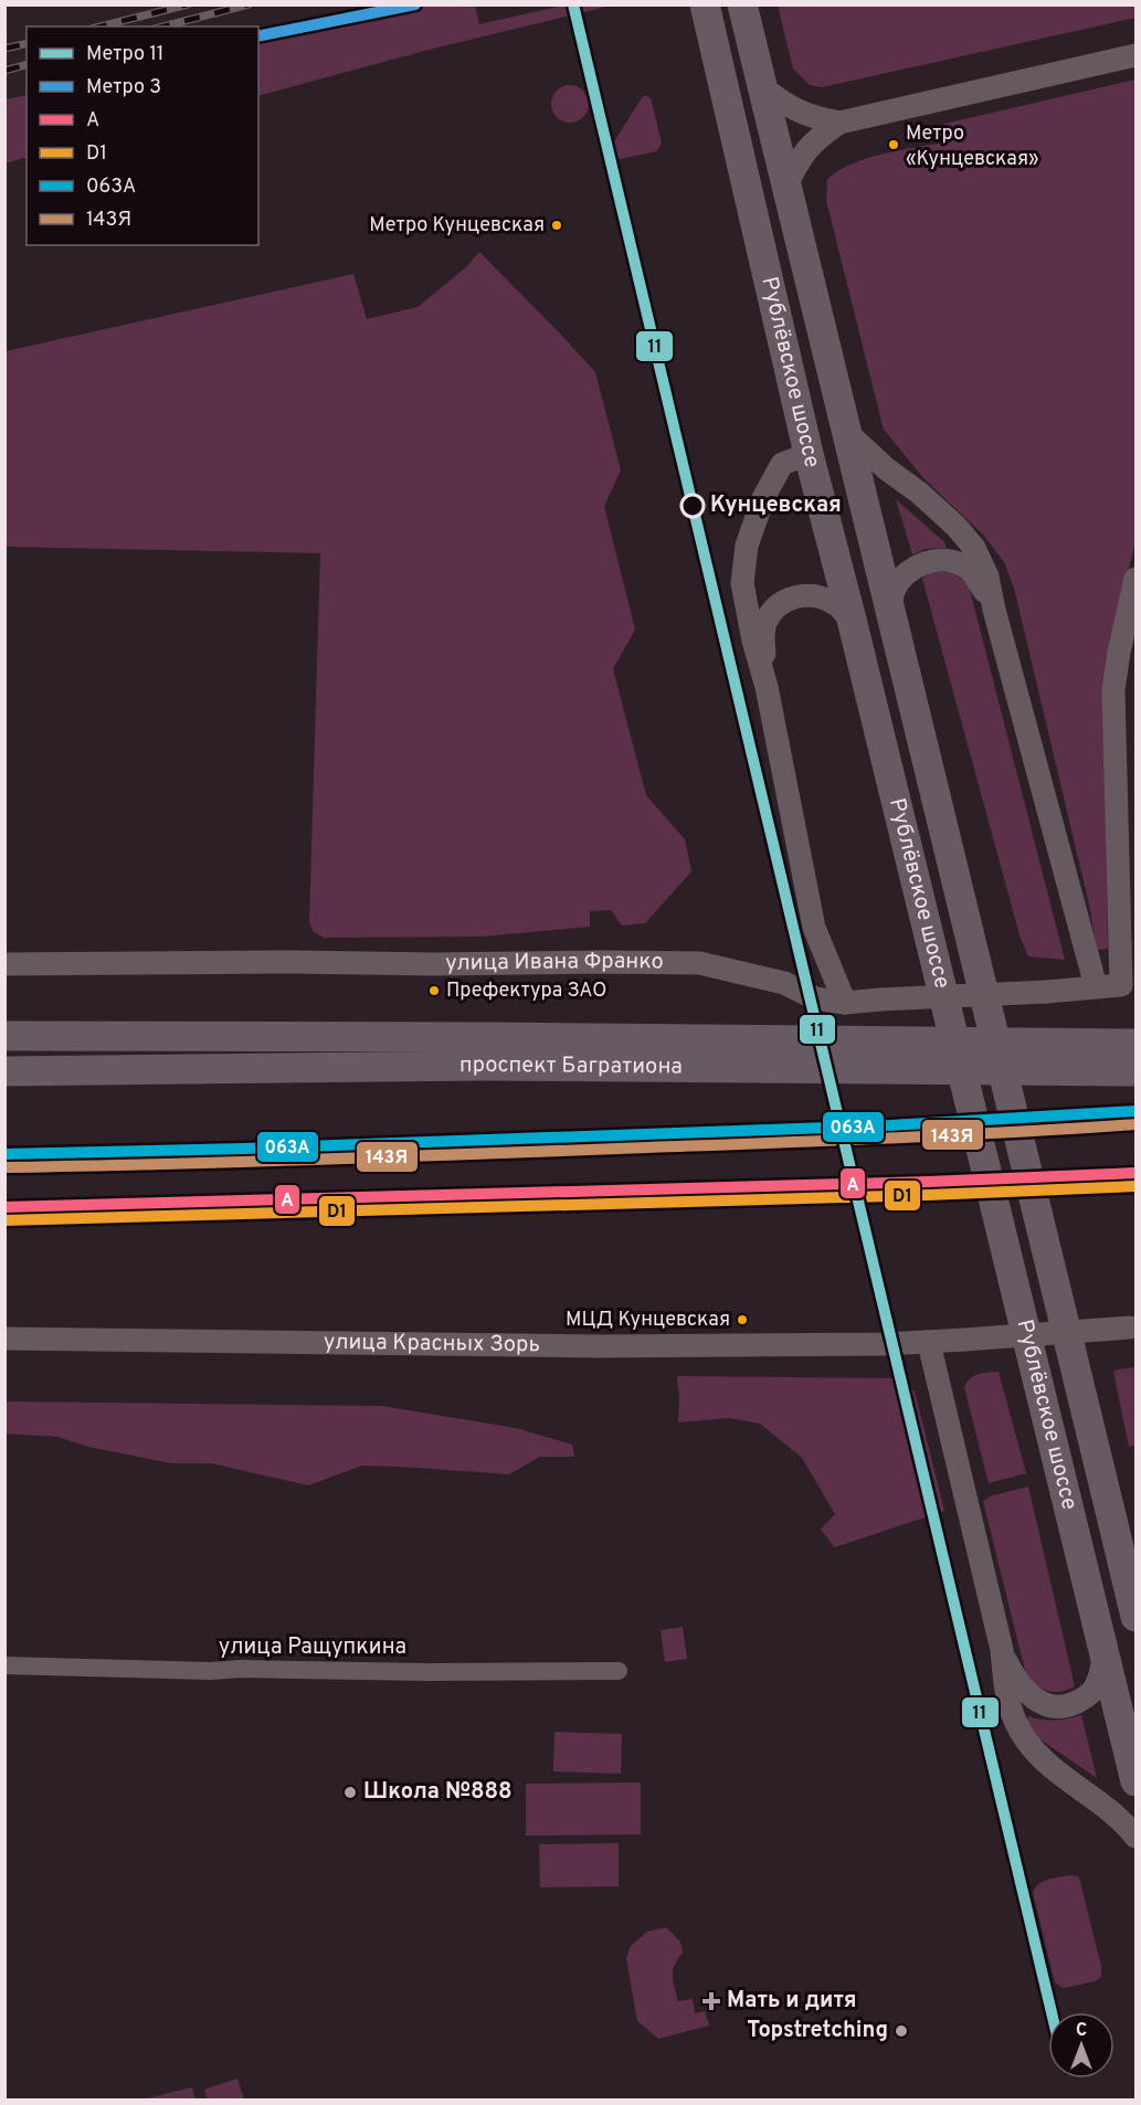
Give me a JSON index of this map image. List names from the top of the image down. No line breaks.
{"streets":{"main road":["Рублёвское шоссе","проспект Багратиона"],"street":["улица Ивана Франко","улица Красных Зорь","улица Ращупкина"]},"places":{"other":["Метро «Кунцевская»","Метро Кунцевская","Кунцевская","Префектура ЗАО","МЦД Кунцевская","Школа №888","Topstretching"],"health":["Мать и дитя"]},"lines":["metro line 11","metro line 3","transit line 063А","transit line 143Я","transit line A","transit line D1"],"legend":["Метро 11","Метро 3","A","D1","063А","143Я"],"north":"top"}
